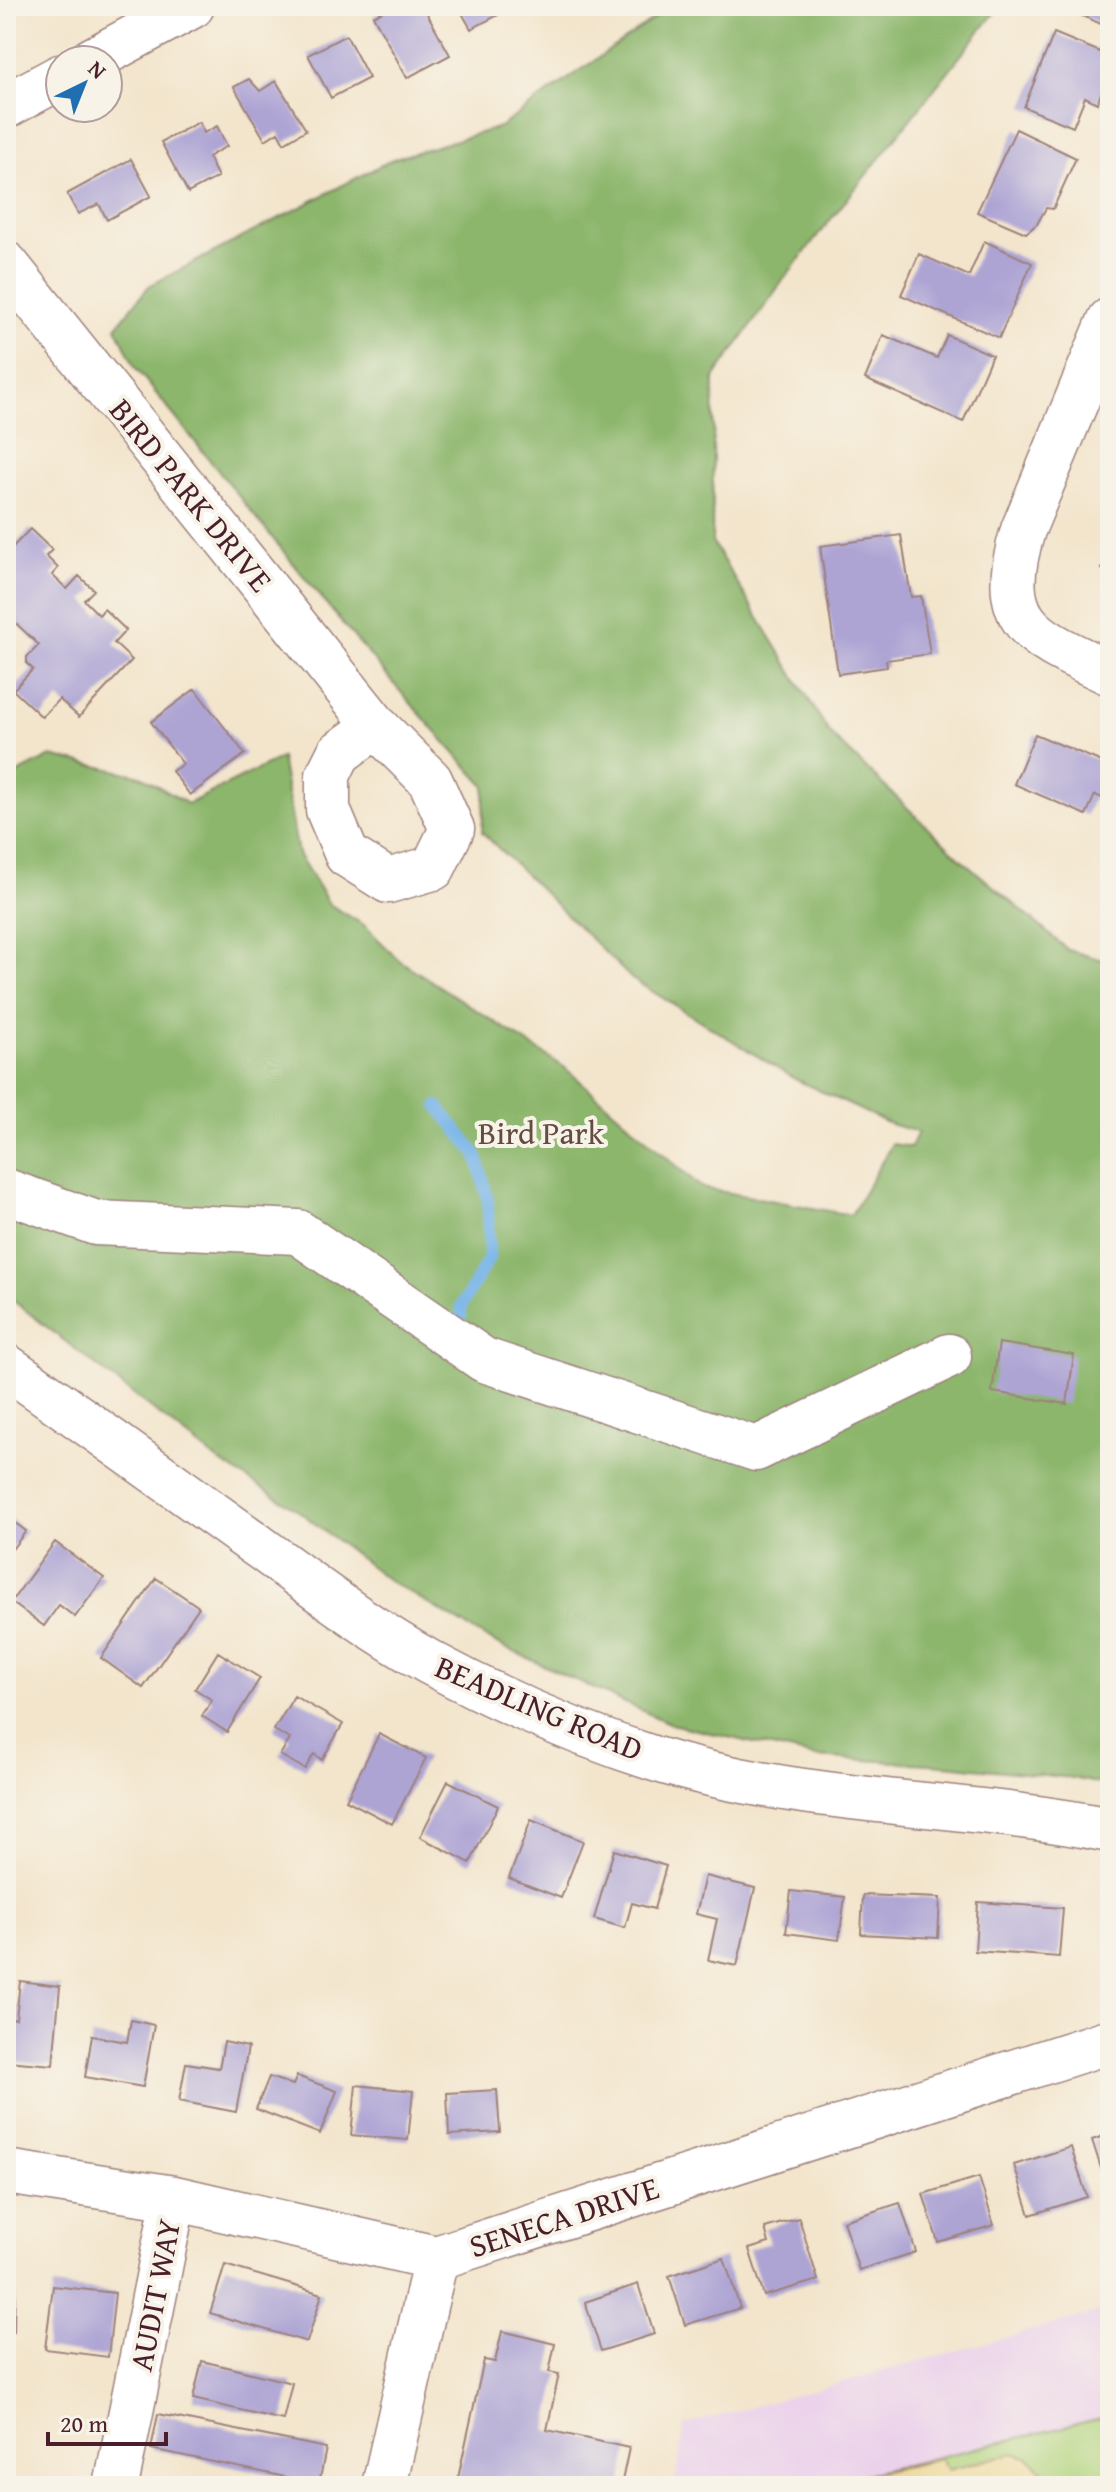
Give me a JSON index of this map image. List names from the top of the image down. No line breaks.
{"streets":{"street":["BIRD PARK DRIVE","BEADLING ROAD","SENECA DRIVE","AUDIT WAY"]},"crossings":[["SENECA DRIVE","AUDIT WAY"]],"parks":["Bird Park"],"scale_bar":"20 m","north":"top right"}
